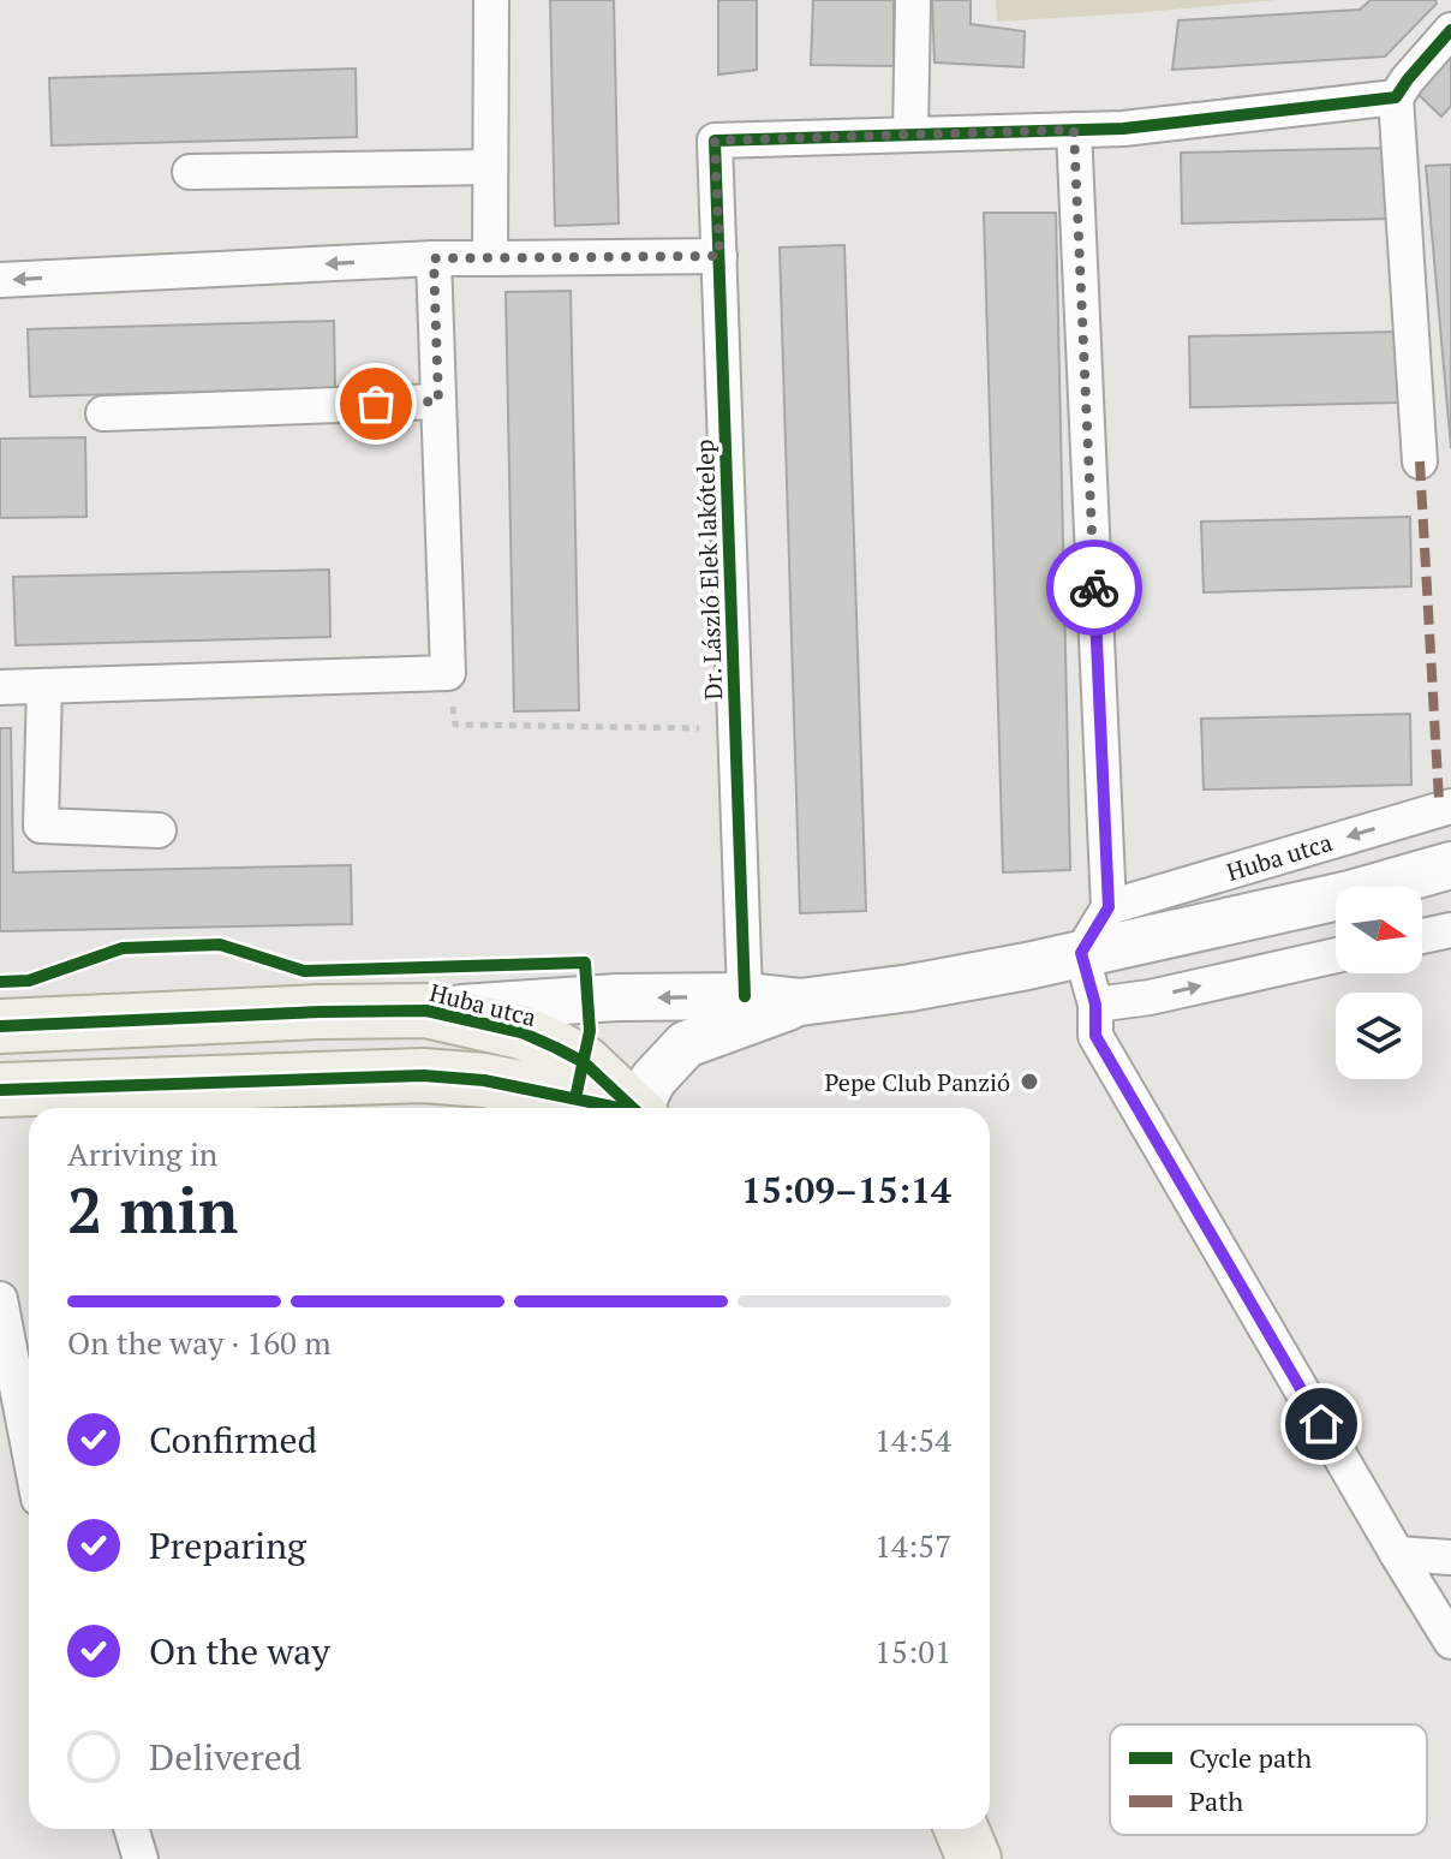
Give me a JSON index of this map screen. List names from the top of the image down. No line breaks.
{"streets":{"main road":["Huba utca"],"street":["Dr. László Elek lakótelep"]},"crossings":[["Dr. László Elek lakótelep","Huba utca"]],"places":["Pepe Club Panzió"],"legend":["Cycle path","Path"],"north":"right","page":{"heading":["2 min","Arriving in","15:09–15:14"],"bar":"On the way · 160 m","list":[["Confirmed","14:54"],["Preparing","14:57"],["On the way","15:01"],"Delivered"]}}
